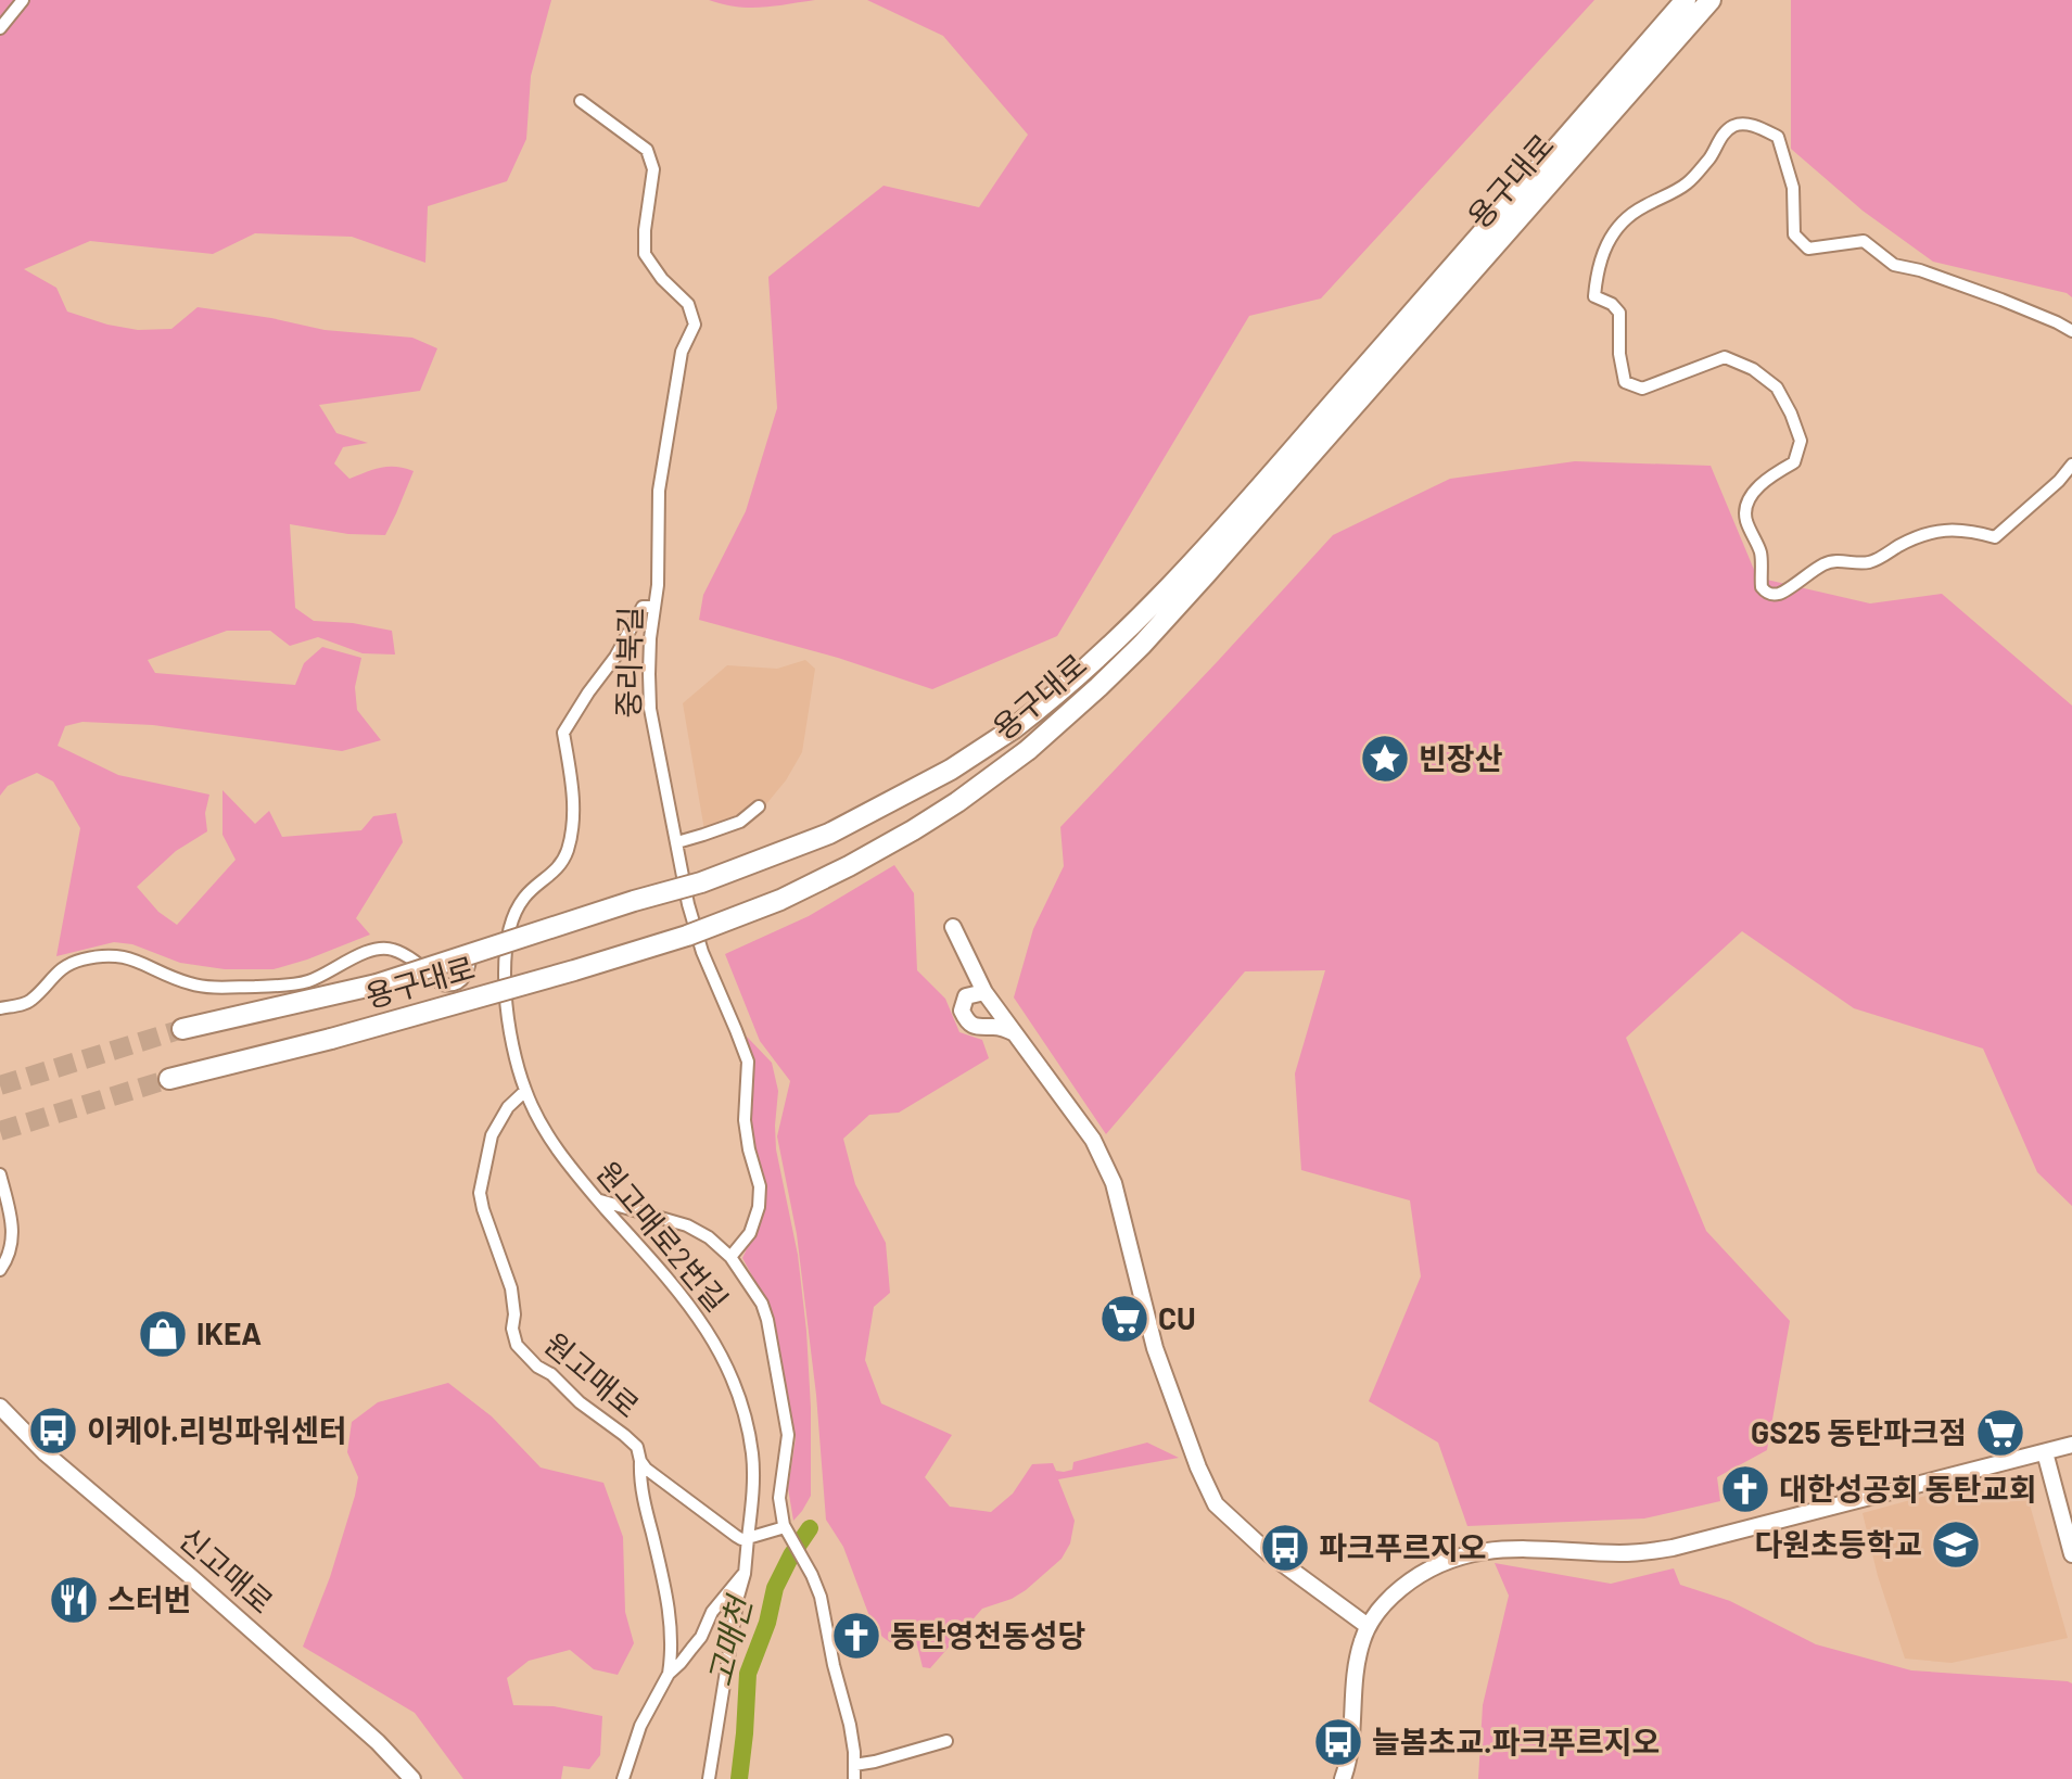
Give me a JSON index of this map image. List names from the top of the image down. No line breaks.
{"streets":{"highway":["용구대로"],"street":["중리북길","원고매로2번길","원고매로","신고매로"]},"crossings":[["원고매로2번길","원고매로"]],"water":["고매천"],"places":{"place":["빈장산"],"supermarket":["CU","GS25 동탄파크점"],"shop":["IKEA"],"bus stop":["이케아.리빙파워센터","파크푸르지오","늘봄초교.파크푸르지오"],"church":["대한성공회 동탄교회","동탄영천동성당"],"school or university":["다원초등학교"],"restaurant":["스터번"]}}
